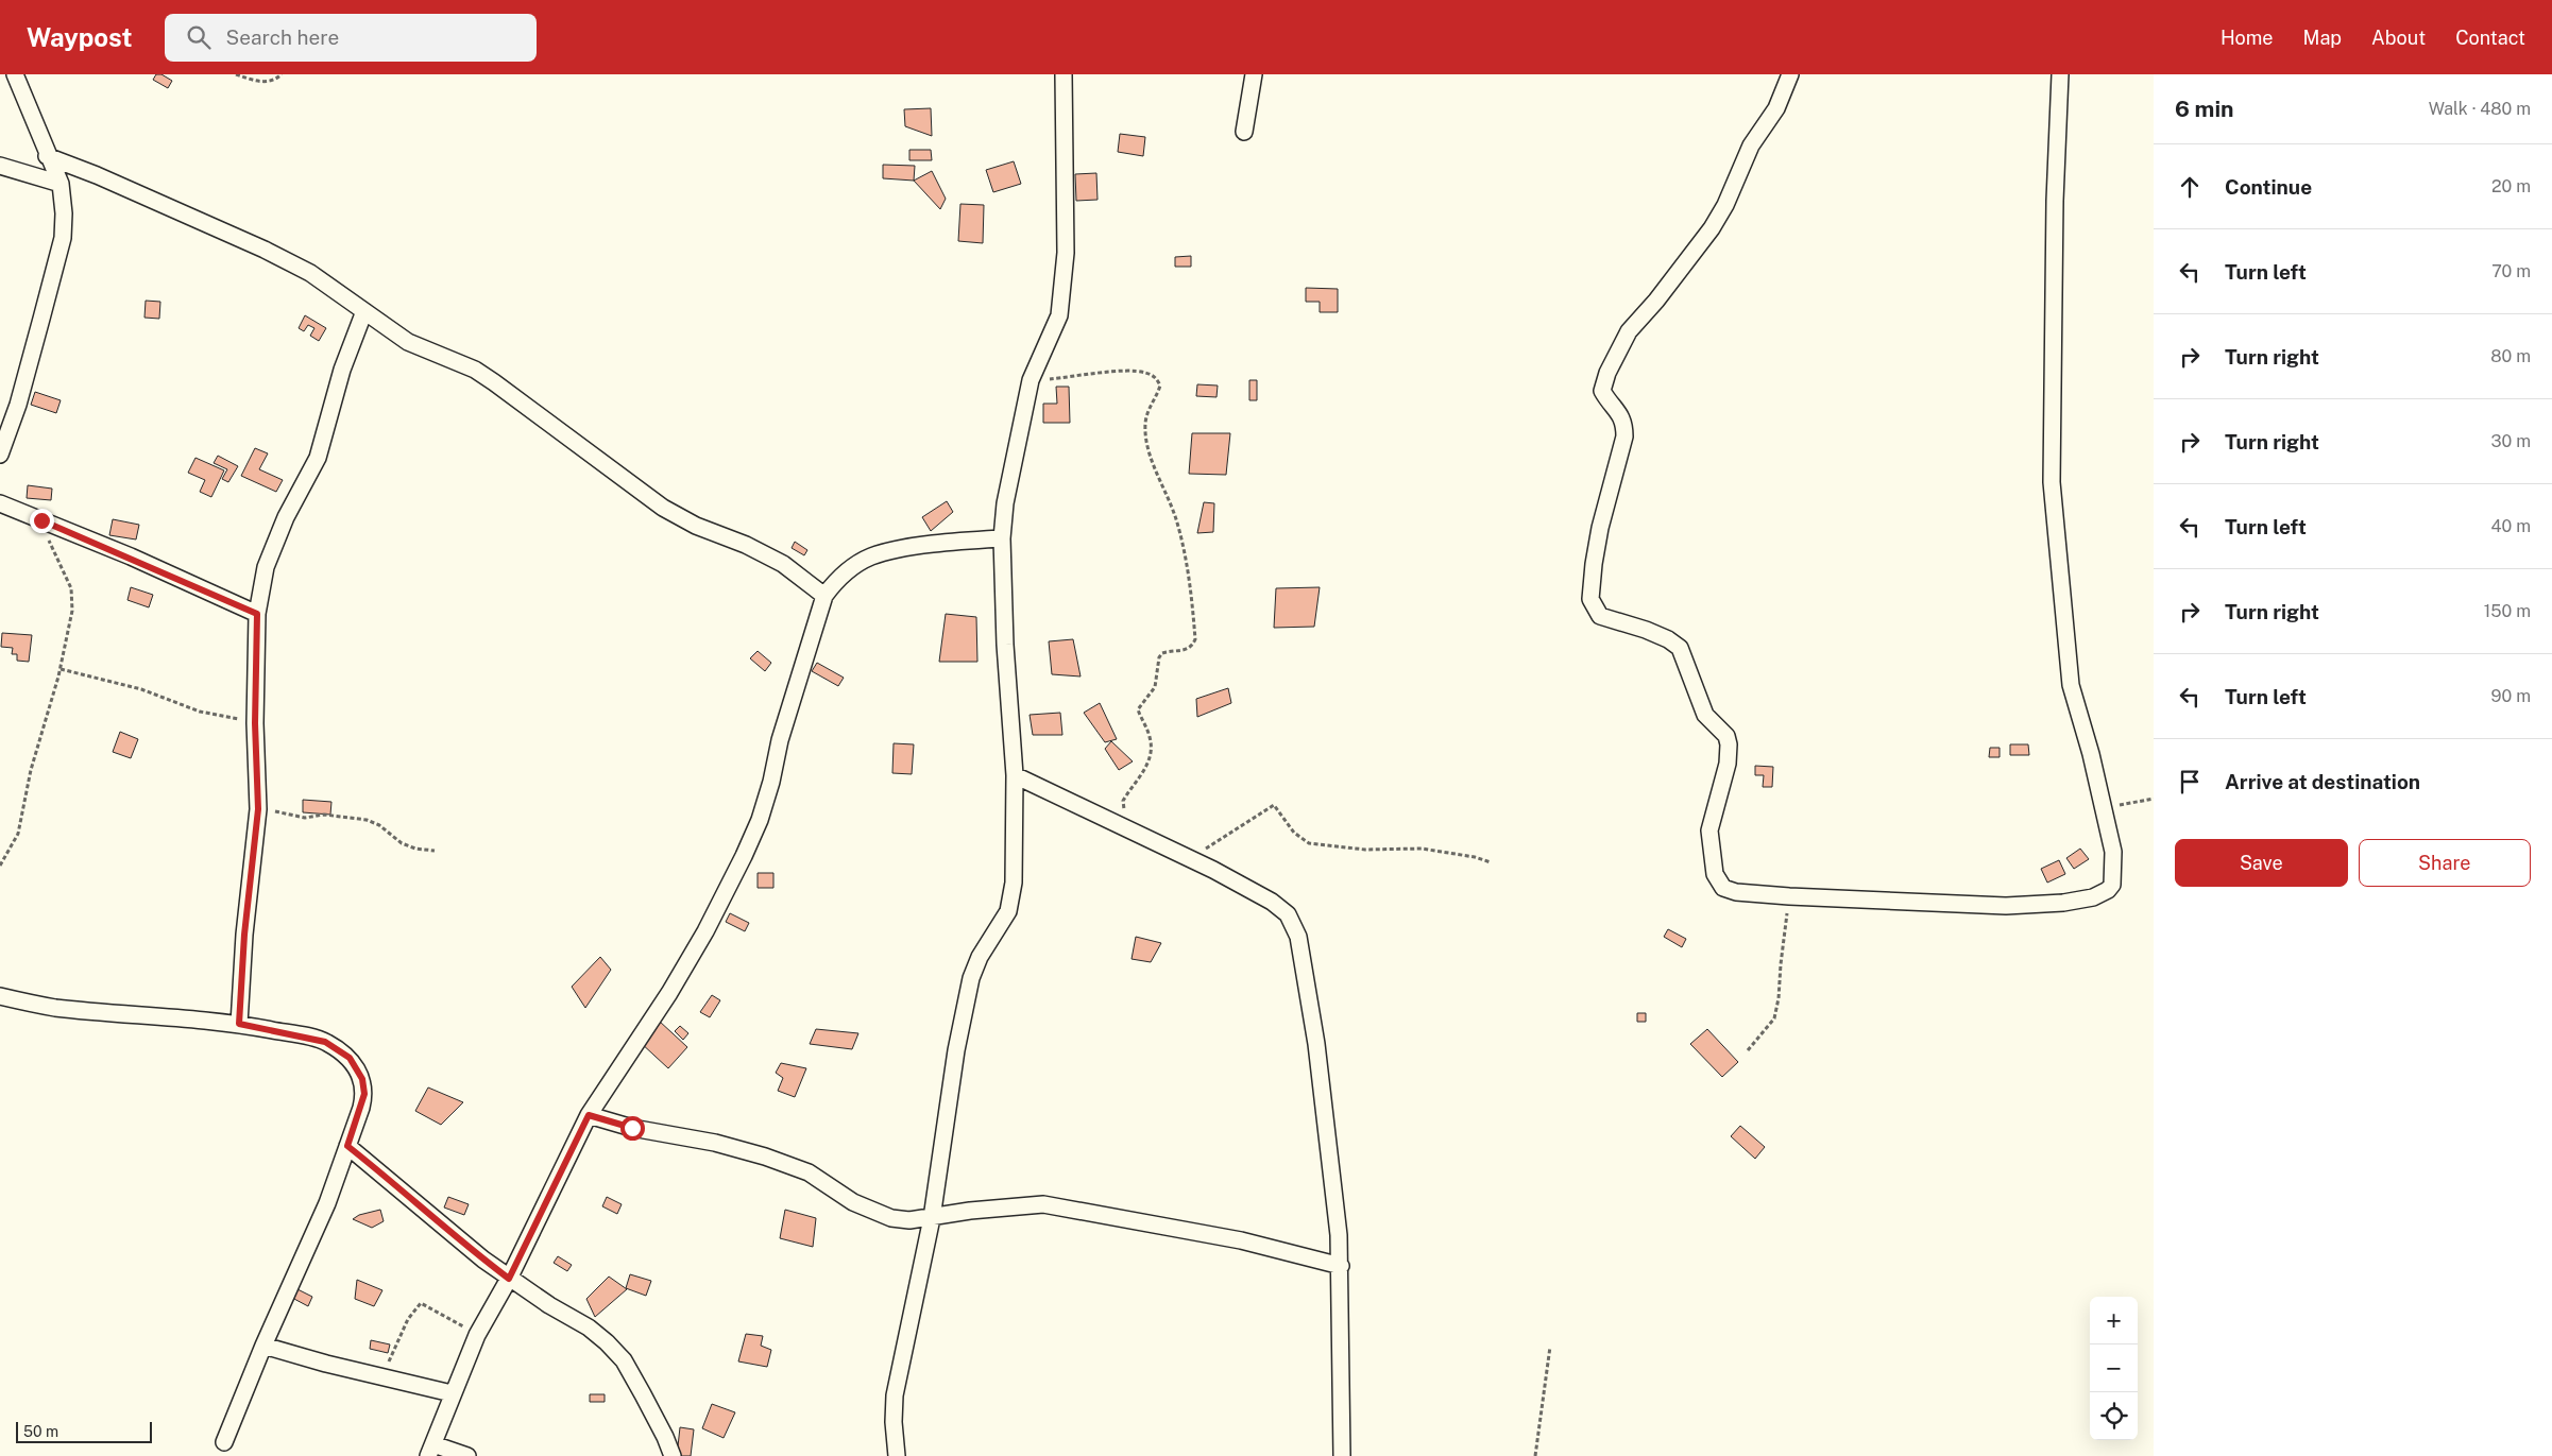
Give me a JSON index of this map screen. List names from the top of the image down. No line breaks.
{"scale_bar":"50 m","page":{"header":"Waypost","search":"Search here","nav":["Home","Map","About","Contact"],"heading":["6 min","Walk · 480 m"],"list":[["Continue","20 m"],["Turn left","70 m"],["Turn right","80 m"],["Turn right","30 m"],["Turn left","40 m"],["Turn right","150 m"],["Turn left","90 m"],"Arrive at destination"],"buttons":["Save","Share"],"map_buttons":["+","−"],"scale":"50 m"}}
